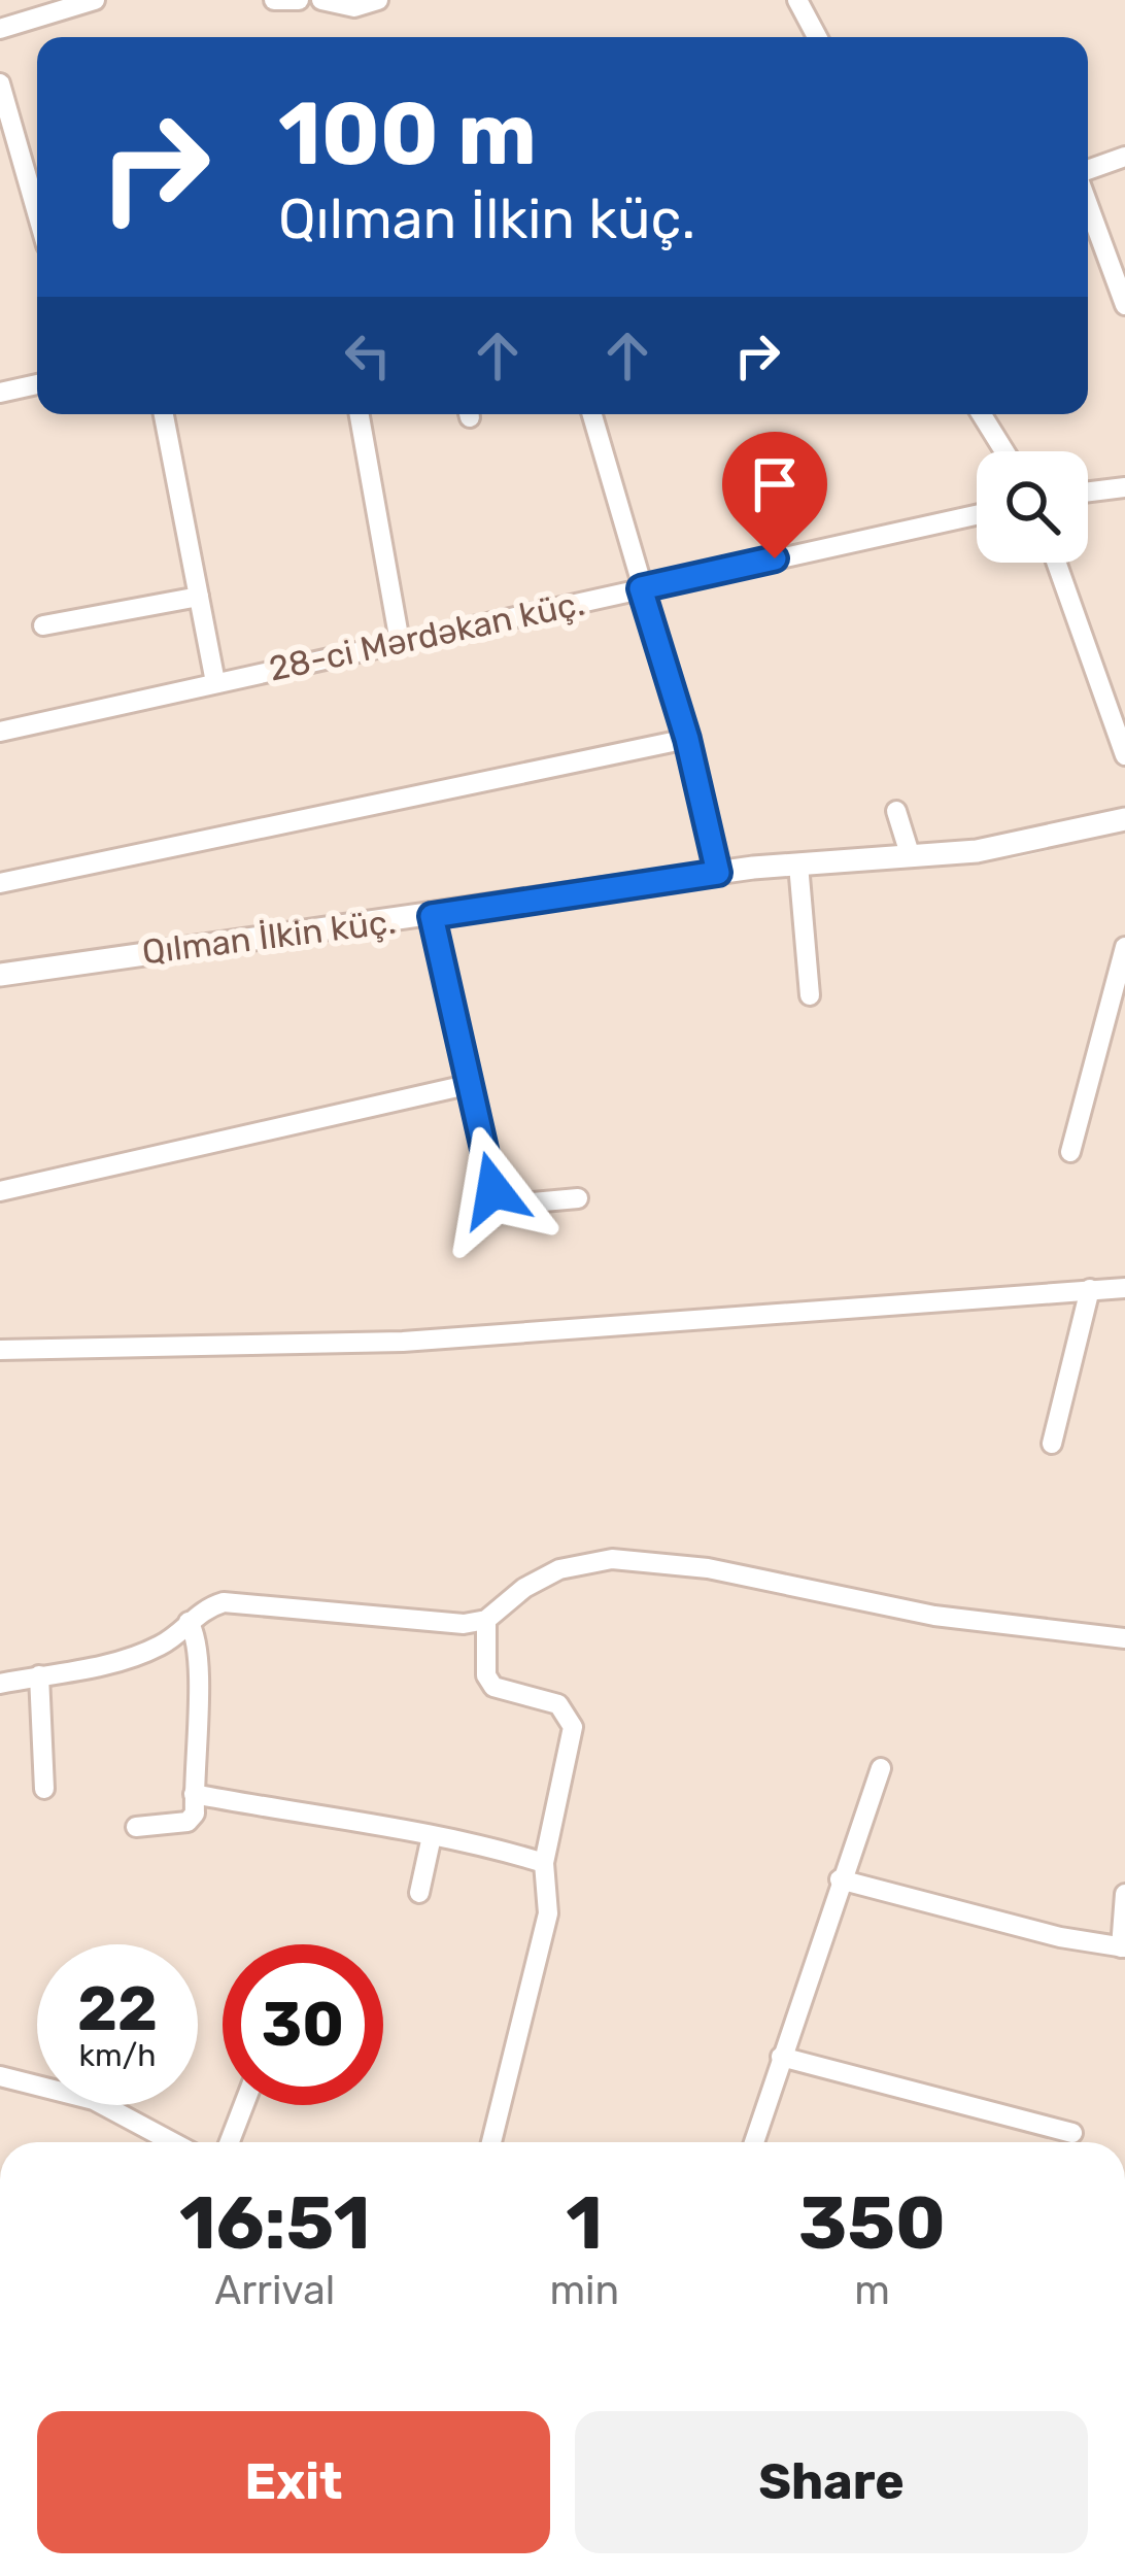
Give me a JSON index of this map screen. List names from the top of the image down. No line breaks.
{"streets":{"street":["28-ci Mərdəkan küç.","Qılman İlkin küç."]},"page":{"turn":["100 m","Qılman İlkin küç."],"speed":"22 km/h","limit":"30","eta":["16:51","Arrival","1","min","350","m"],"buttons":["Exit","Share"]}}
